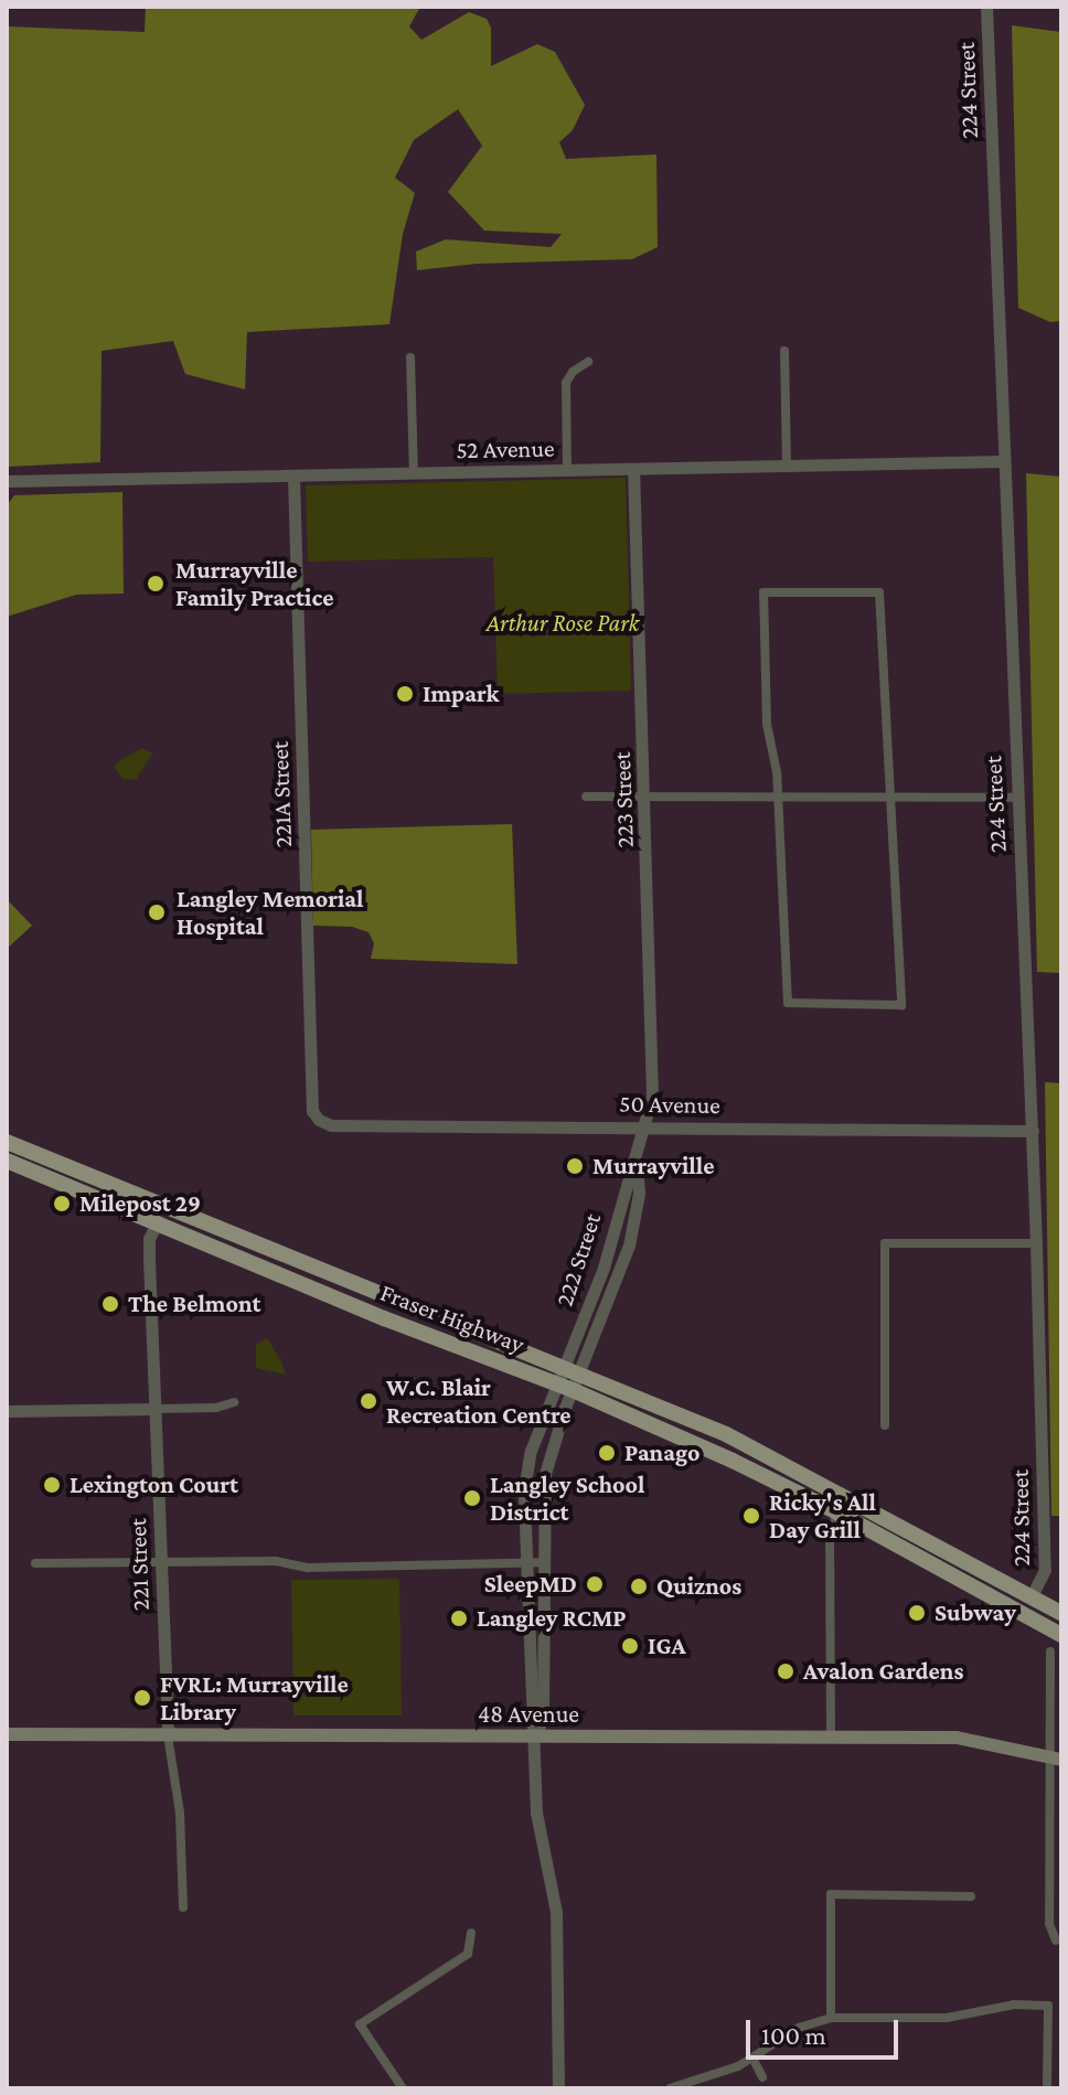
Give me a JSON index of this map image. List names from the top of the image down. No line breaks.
{"streets":{"main road":["Fraser Highway","48 Avenue"],"street":["224 Street","52 Avenue","221A Street","223 Street","50 Avenue","222 Street","221 Street"]},"crossings":[["224 Street","52 Avenue"],["224 Street","50 Avenue"],["224 Street","Fraser Highway"],["52 Avenue","221A Street"],["52 Avenue","223 Street"],["221A Street","50 Avenue"],["223 Street","50 Avenue"],["223 Street","222 Street"],["50 Avenue","222 Street"],["222 Street","Fraser Highway"],["222 Street","48 Avenue"],["Fraser Highway","221 Street"],["221 Street","48 Avenue"]],"parks":["Arthur Rose Park"],"places":["Murrayville Family Practice","Impark","Langley Memorial Hospital","Murrayville","Milepost 29","The Belmont","W.C. Blair Recreation Centre","Panago","Lexington Court","Langley School District","Ricky's All Day Grill","SleepMD","Quiznos","Subway","Langley RCMP","IGA","Avalon Gardens","FVRL: Murrayville Library"],"scale_bar":"100 m"}
